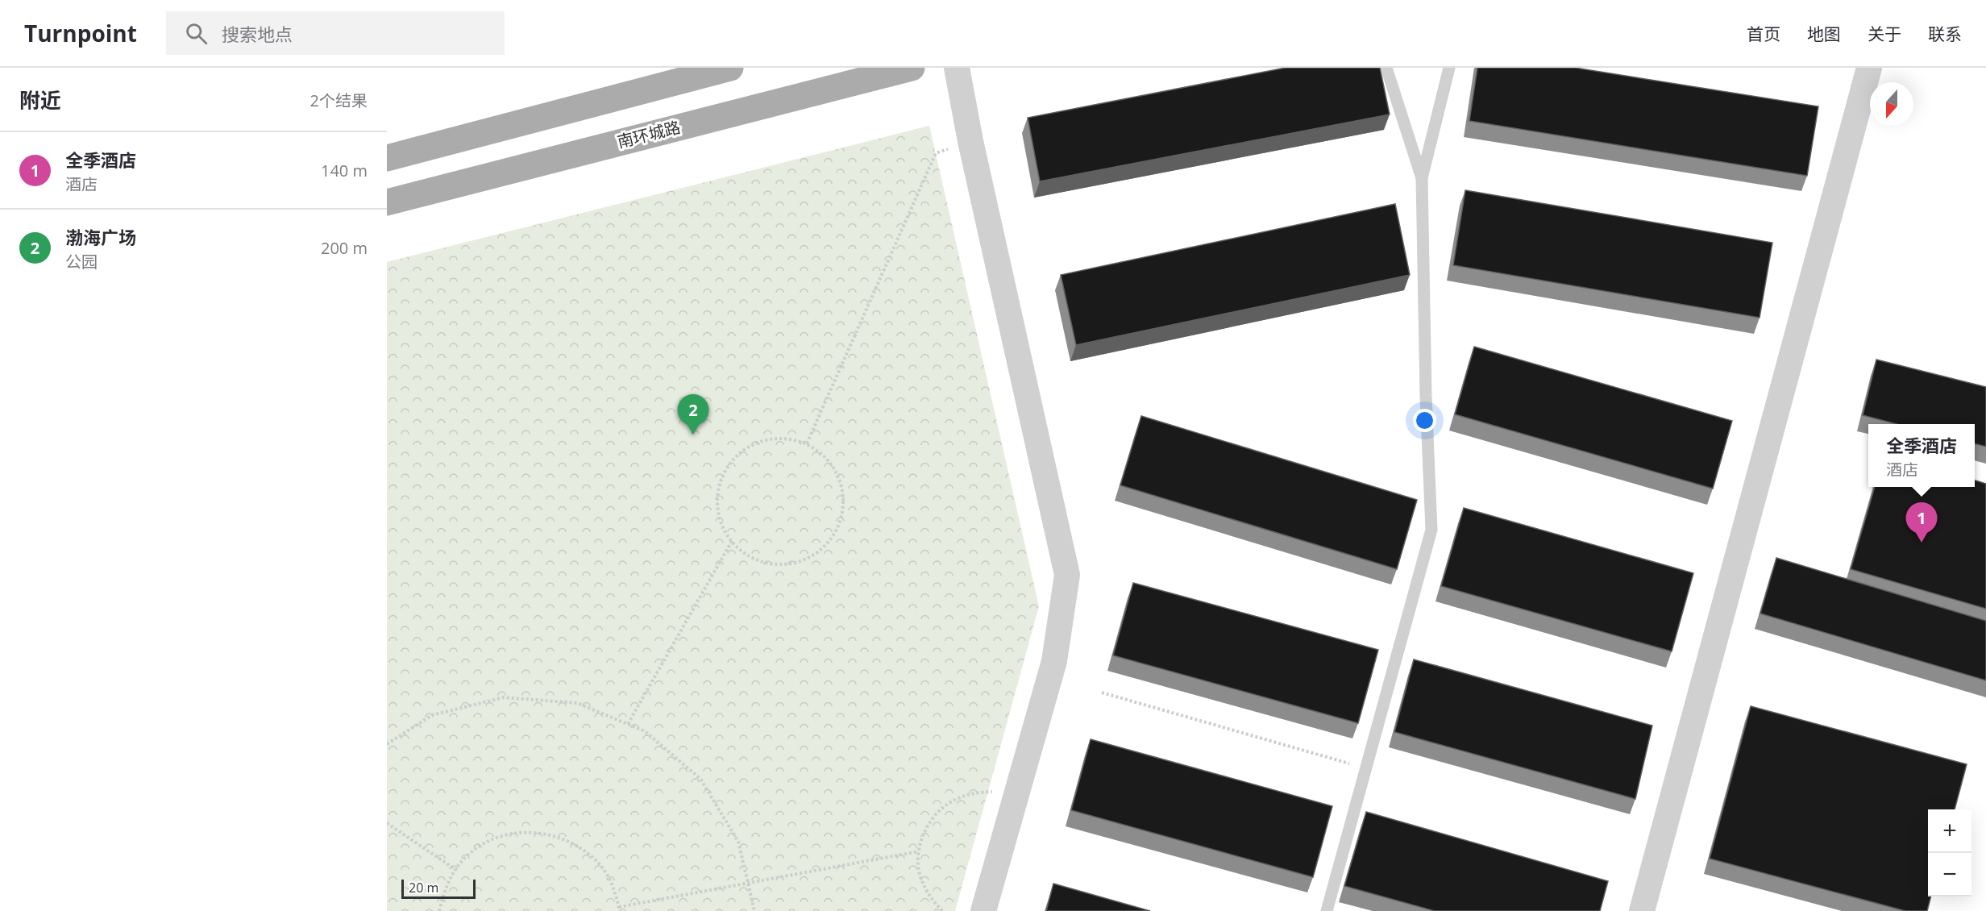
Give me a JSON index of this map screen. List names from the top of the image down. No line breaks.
{"streets":{"main road":["南环城路"]},"scale_bar":"20 m","north":"bottom","page":{"header":"Turnpoint","search":"搜索地点","nav":["首页","地图","关于","联系"],"heading":["附近","2个结果"],"list":[{"mark":"1","name":"全季酒店","note":"酒店","value":"140 m"},{"mark":"2","name":"渤海广场","note":"公园","value":"200 m"}],"pins":["2","1"],"popup":["全季酒店","酒店"],"map_buttons":["+","−"],"scale":"20 m"}}
